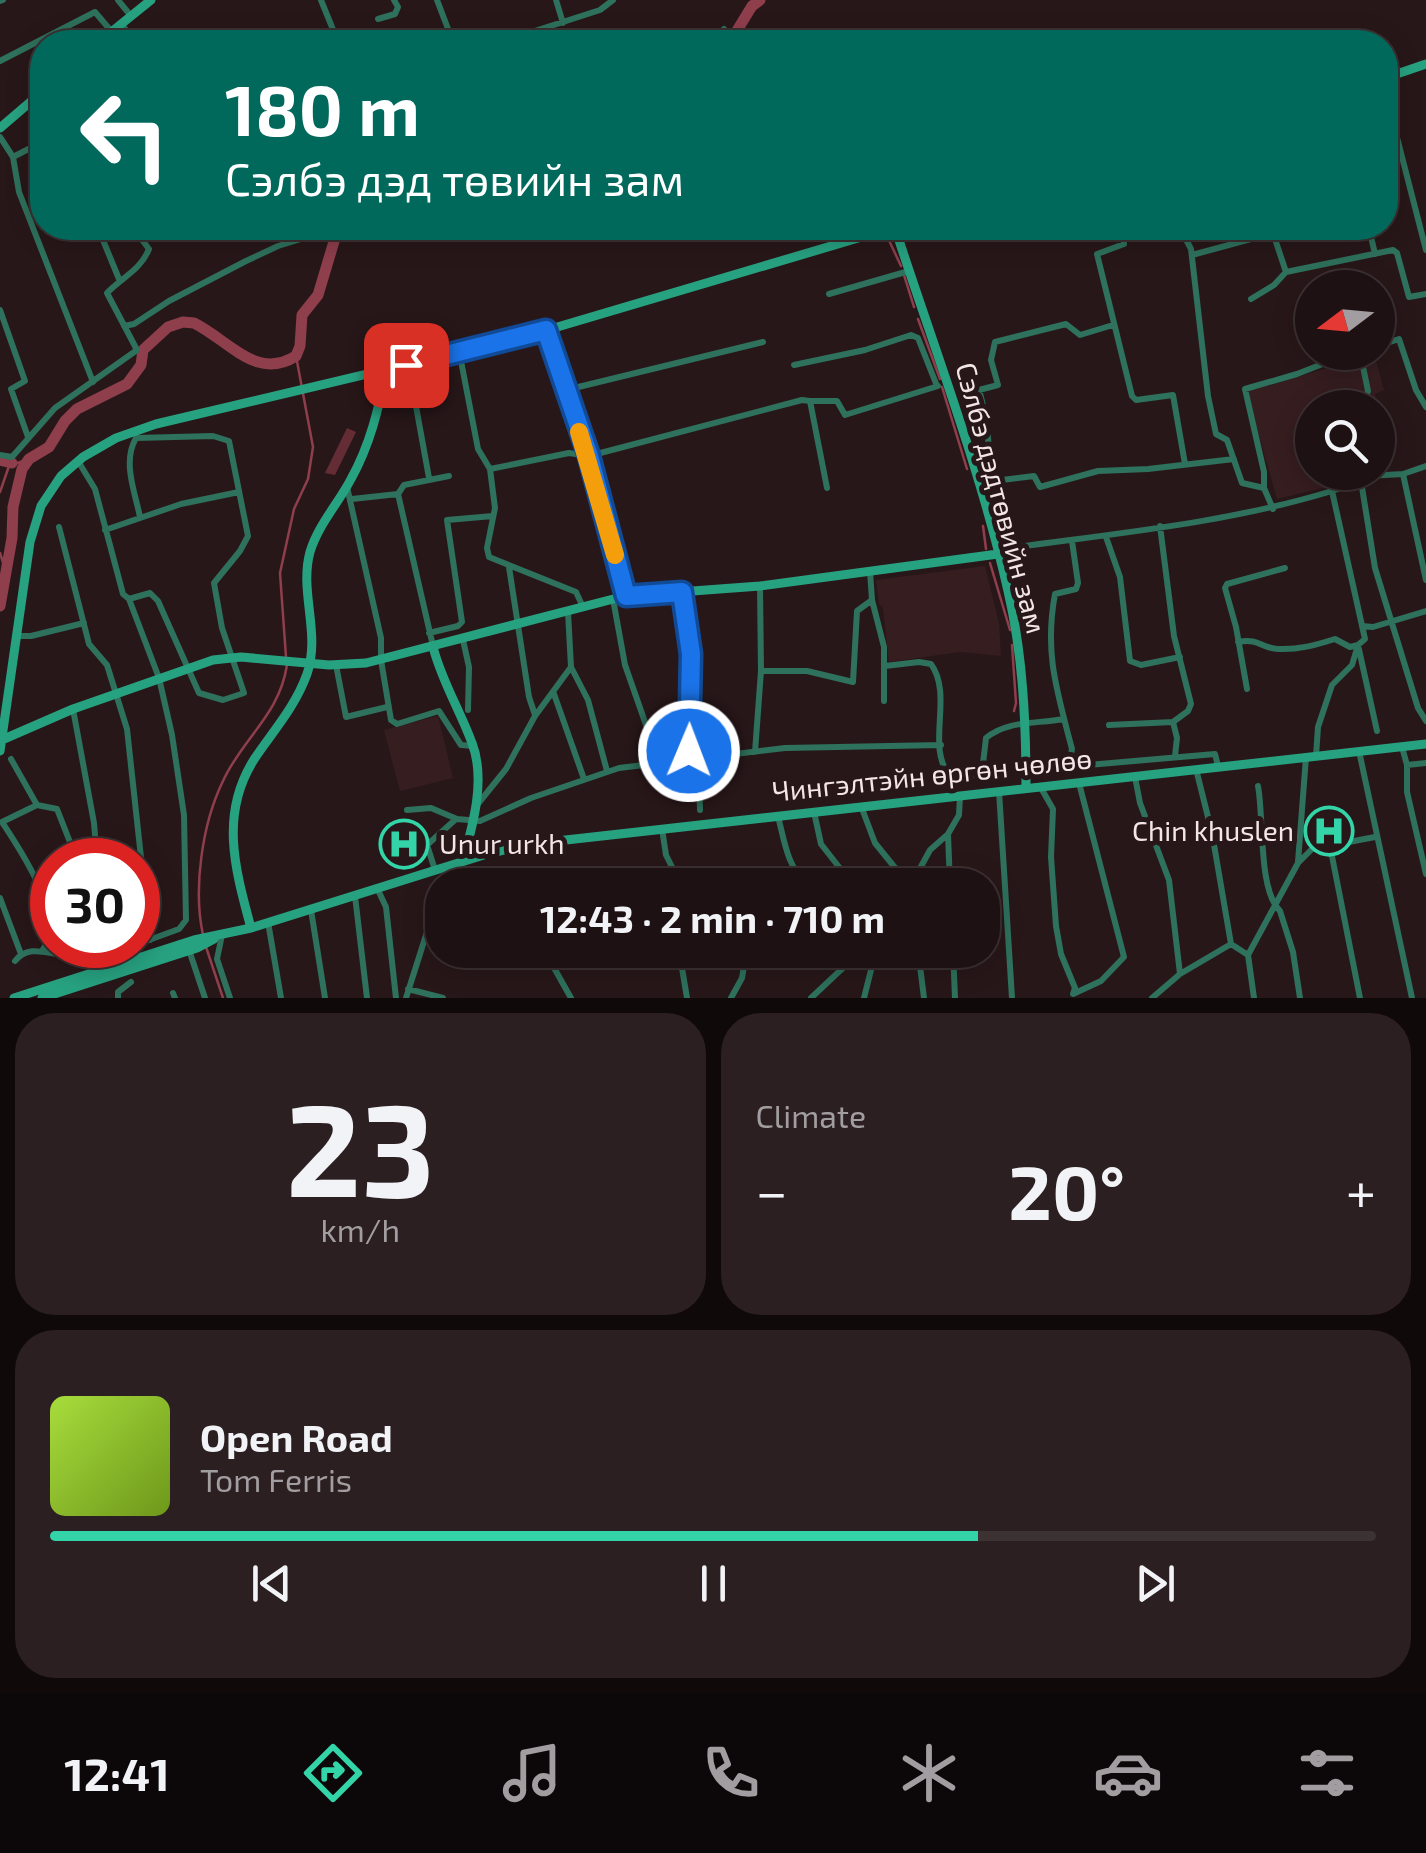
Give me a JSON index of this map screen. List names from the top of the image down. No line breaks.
{"streets":{"street":["Сэлбэ дэдтөвийн зам","Чингэлтэйн өргөн чөлөө"]},"crossings":[["Сэлбэ дэдтөвийн зам","Чингэлтэйн өргөн чөлөө"]],"places":{"hospital":["Chin khuslen","Unur urkh"]},"north":"left","page":{"turn":["180 m","Сэлбэ дэд төвийн зам"],"limit":"30","trip":"12:43 · 2 min · 710 m","tile":[["23","km/h"],"Climate"],"heat":["−","20°","+"],"song":["Open Road","Tom Ferris"],"tabs":"12:41"}}
